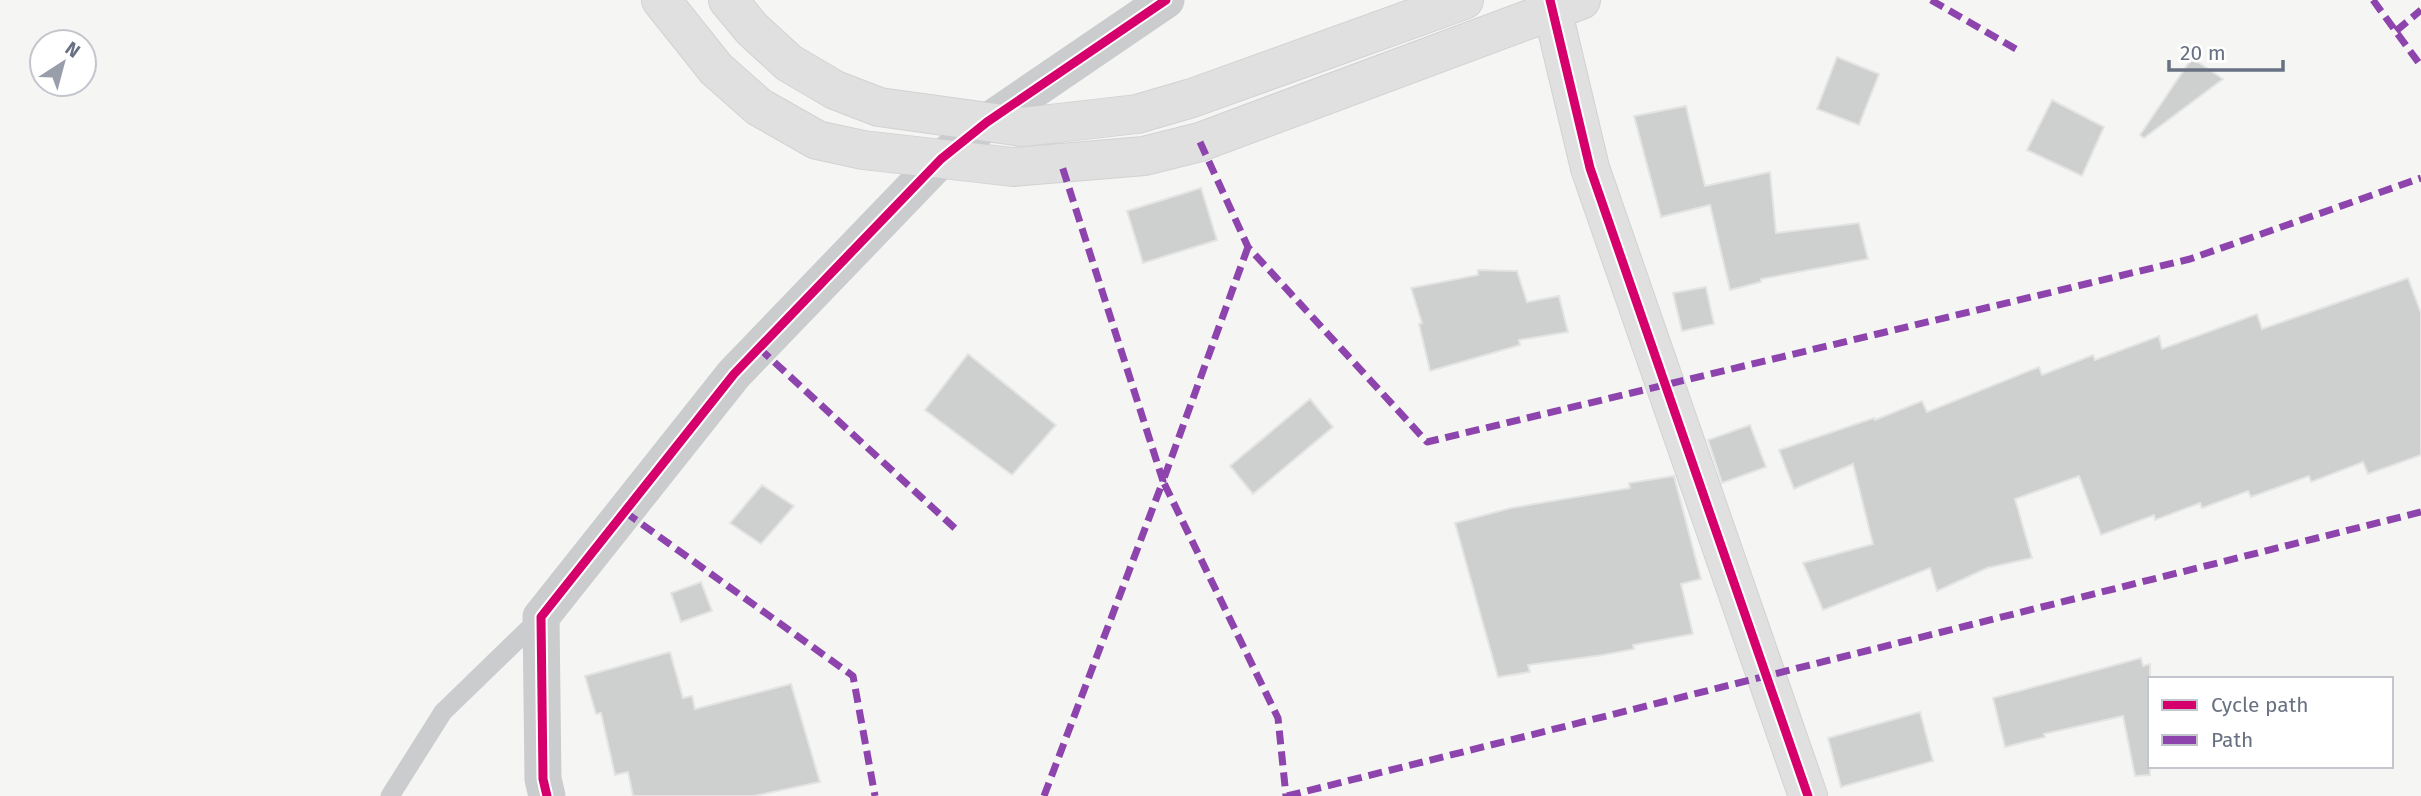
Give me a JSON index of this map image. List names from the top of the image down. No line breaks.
{"legend":["Cycle path","Path"],"scale_bar":"20 m","north":"top right"}
